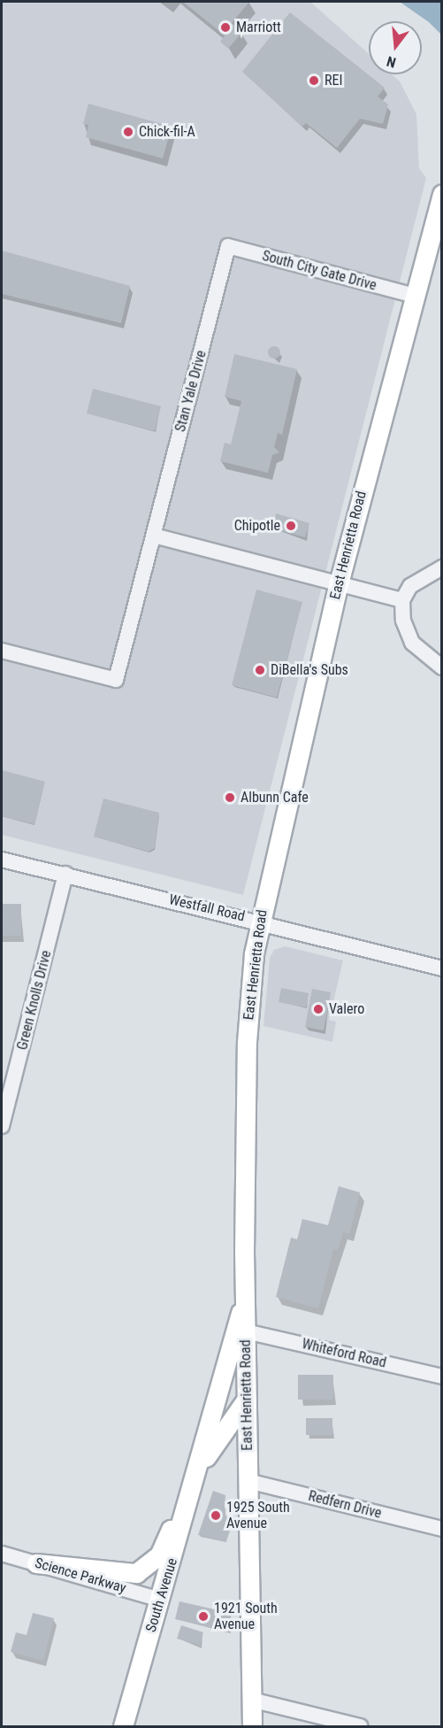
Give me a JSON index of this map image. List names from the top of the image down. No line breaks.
{"streets":{"main road":["East Henrietta Road","South Avenue"],"street":["South City Gate Drive","Stan Yale Drive","Westfall Road","Green Knolls Drive","Whiteford Road","Redfern Drive","Science Parkway"]},"crossings":[["South City Gate Drive","Stan Yale Drive"],["South City Gate Drive","East Henrietta Road"],["East Henrietta Road","Westfall Road"],["East Henrietta Road","Whiteford Road"],["East Henrietta Road","Redfern Drive"],["East Henrietta Road","South Avenue"],["Westfall Road","Green Knolls Drive"],["Science Parkway","South Avenue"]],"places":["Marriott","REI","Chick-fil-A","Chipotle","DiBella's Subs","Albunn Cafe","Valero","1925 South Avenue","1921 South Avenue"],"north":"bottom"}
